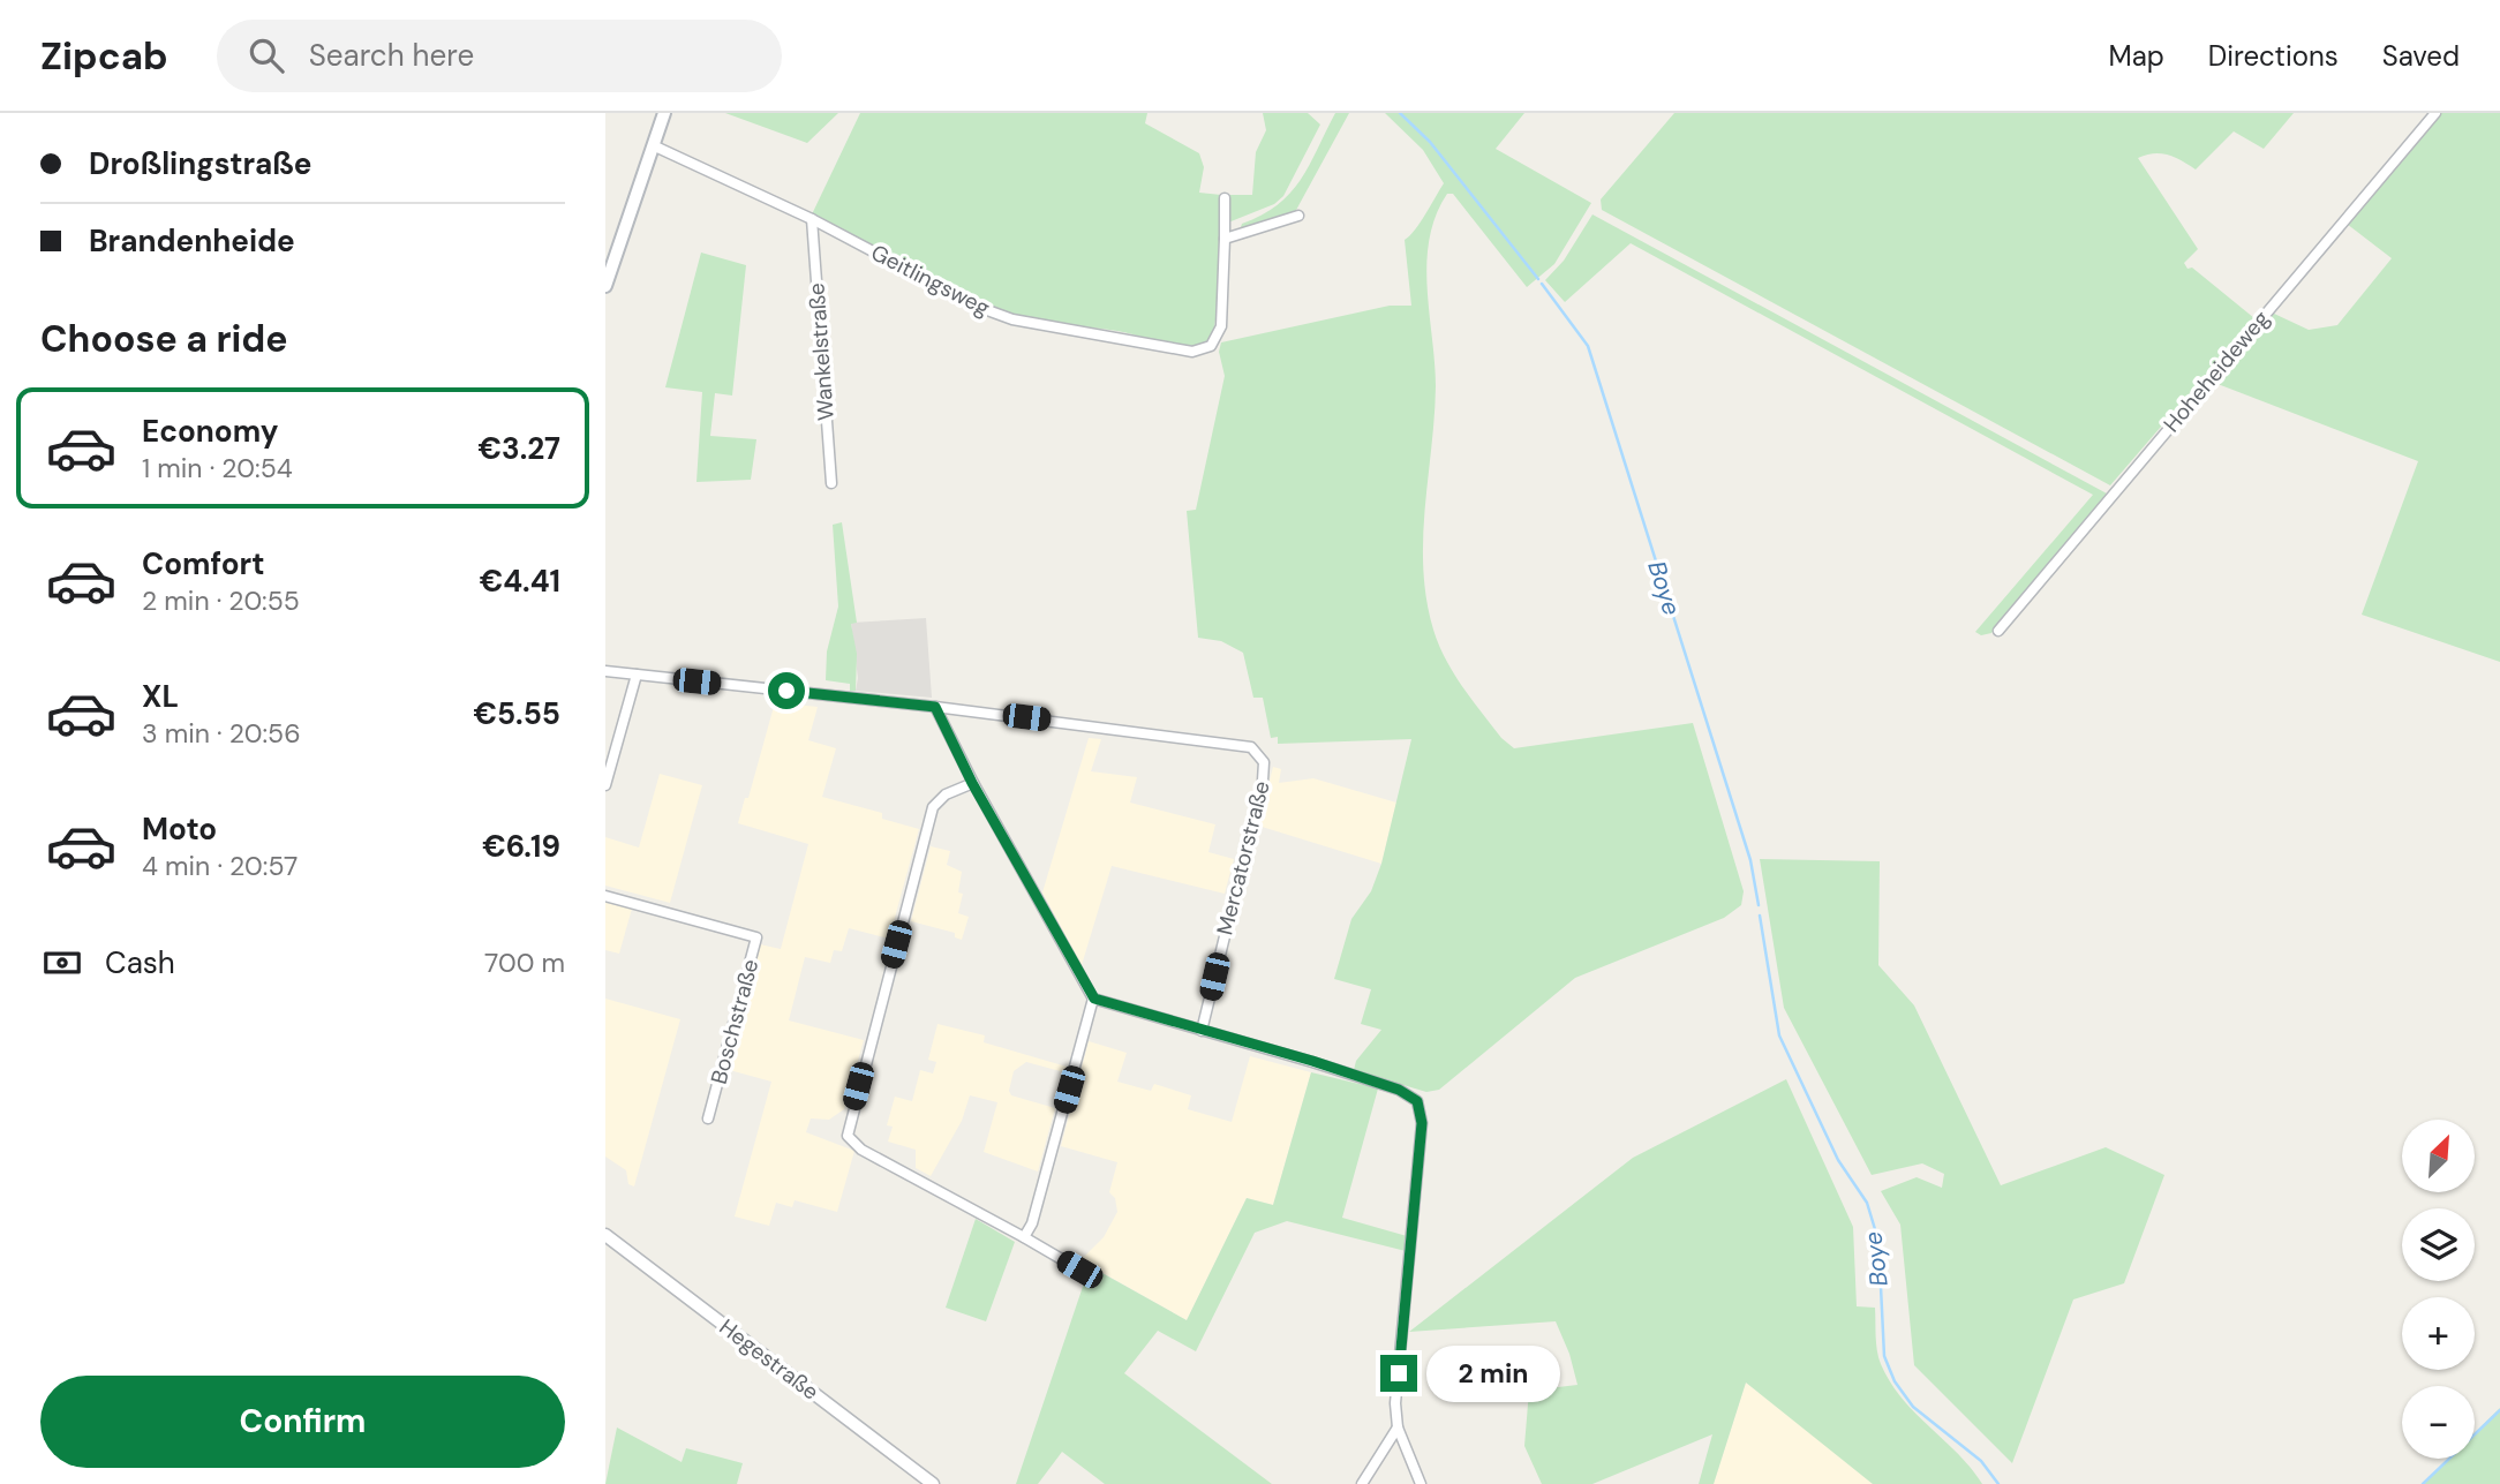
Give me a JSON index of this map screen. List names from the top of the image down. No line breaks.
{"streets":{"street":["Geitlingsweg","Wankelstraße","Hoheheideweg","Mercatorstraße","Boschstraße","Hegestraße"]},"crossings":[["Geitlingsweg","Wankelstraße"]],"water":["Boye"],"north":"top right","page":{"header":"Zipcab","search":"Search here","nav":["Map","Directions","Saved"],"banner":["Droßlingstraße","Brandenheide"],"heading":"Choose a ride","list":[{"name":"Economy","note":"1 min · 20:54","value":"€3.27"},{"name":"Comfort","note":"2 min · 20:55","value":"€4.41"},{"name":"XL","note":"3 min · 20:56","value":"€5.55"},{"name":"Moto","note":"4 min · 20:57","value":"€6.19"}],"pay":["Cash","700 m"],"map_buttons":["+","−"],"bubble":"2 min","buttons":"Confirm"}}
